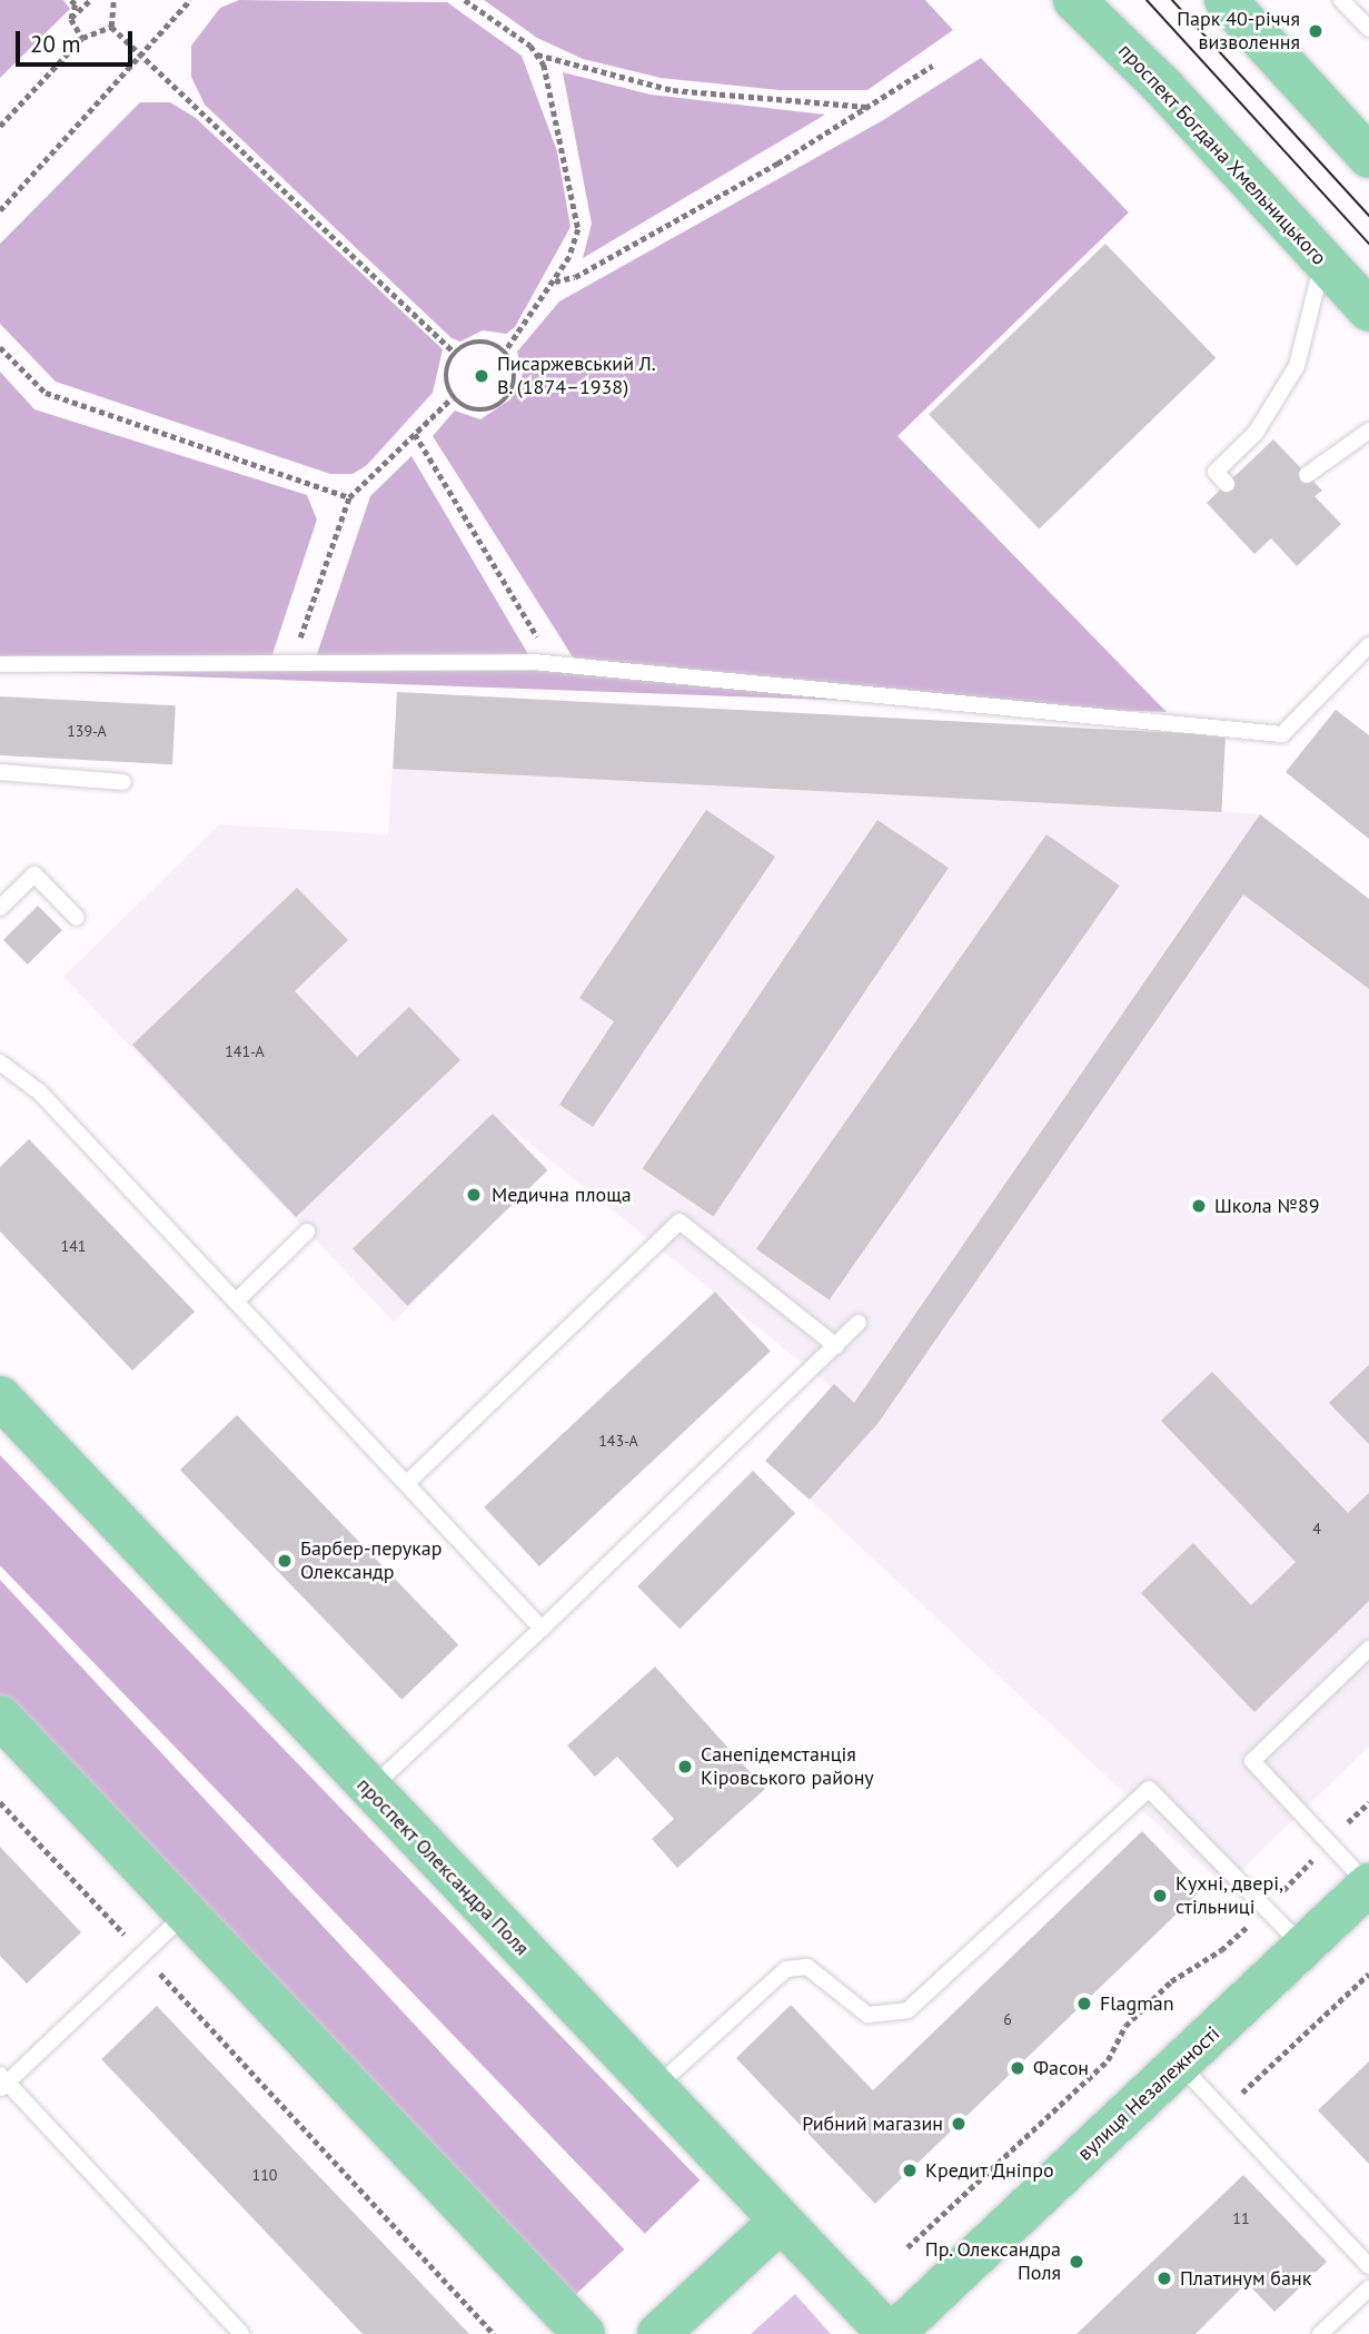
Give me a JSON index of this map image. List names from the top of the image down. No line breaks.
{"streets":{"main road":["проспект Богдана Хмельницького","проспект Олександра Поля","вулиця Незалежності"]},"crossings":[["проспект Олександра Поля","вулиця Незалежності"]],"places":["Парк 40-річчя визволення","Писаржевський Л. В. (1874–1938)","Медична площа","Школа №89","Барбер-перукар Олександр","Санепідемстанція Кіровського району","Кухні, двері, стільниці","Flagman","Фасон","Рибний магазин","Кредит Дніпро","Пр. Олександра Поля","Платинум банк"],"house_numbers":["139-А","141-А","141","143-А","4","6","110","11"],"scale_bar":"20 m"}
